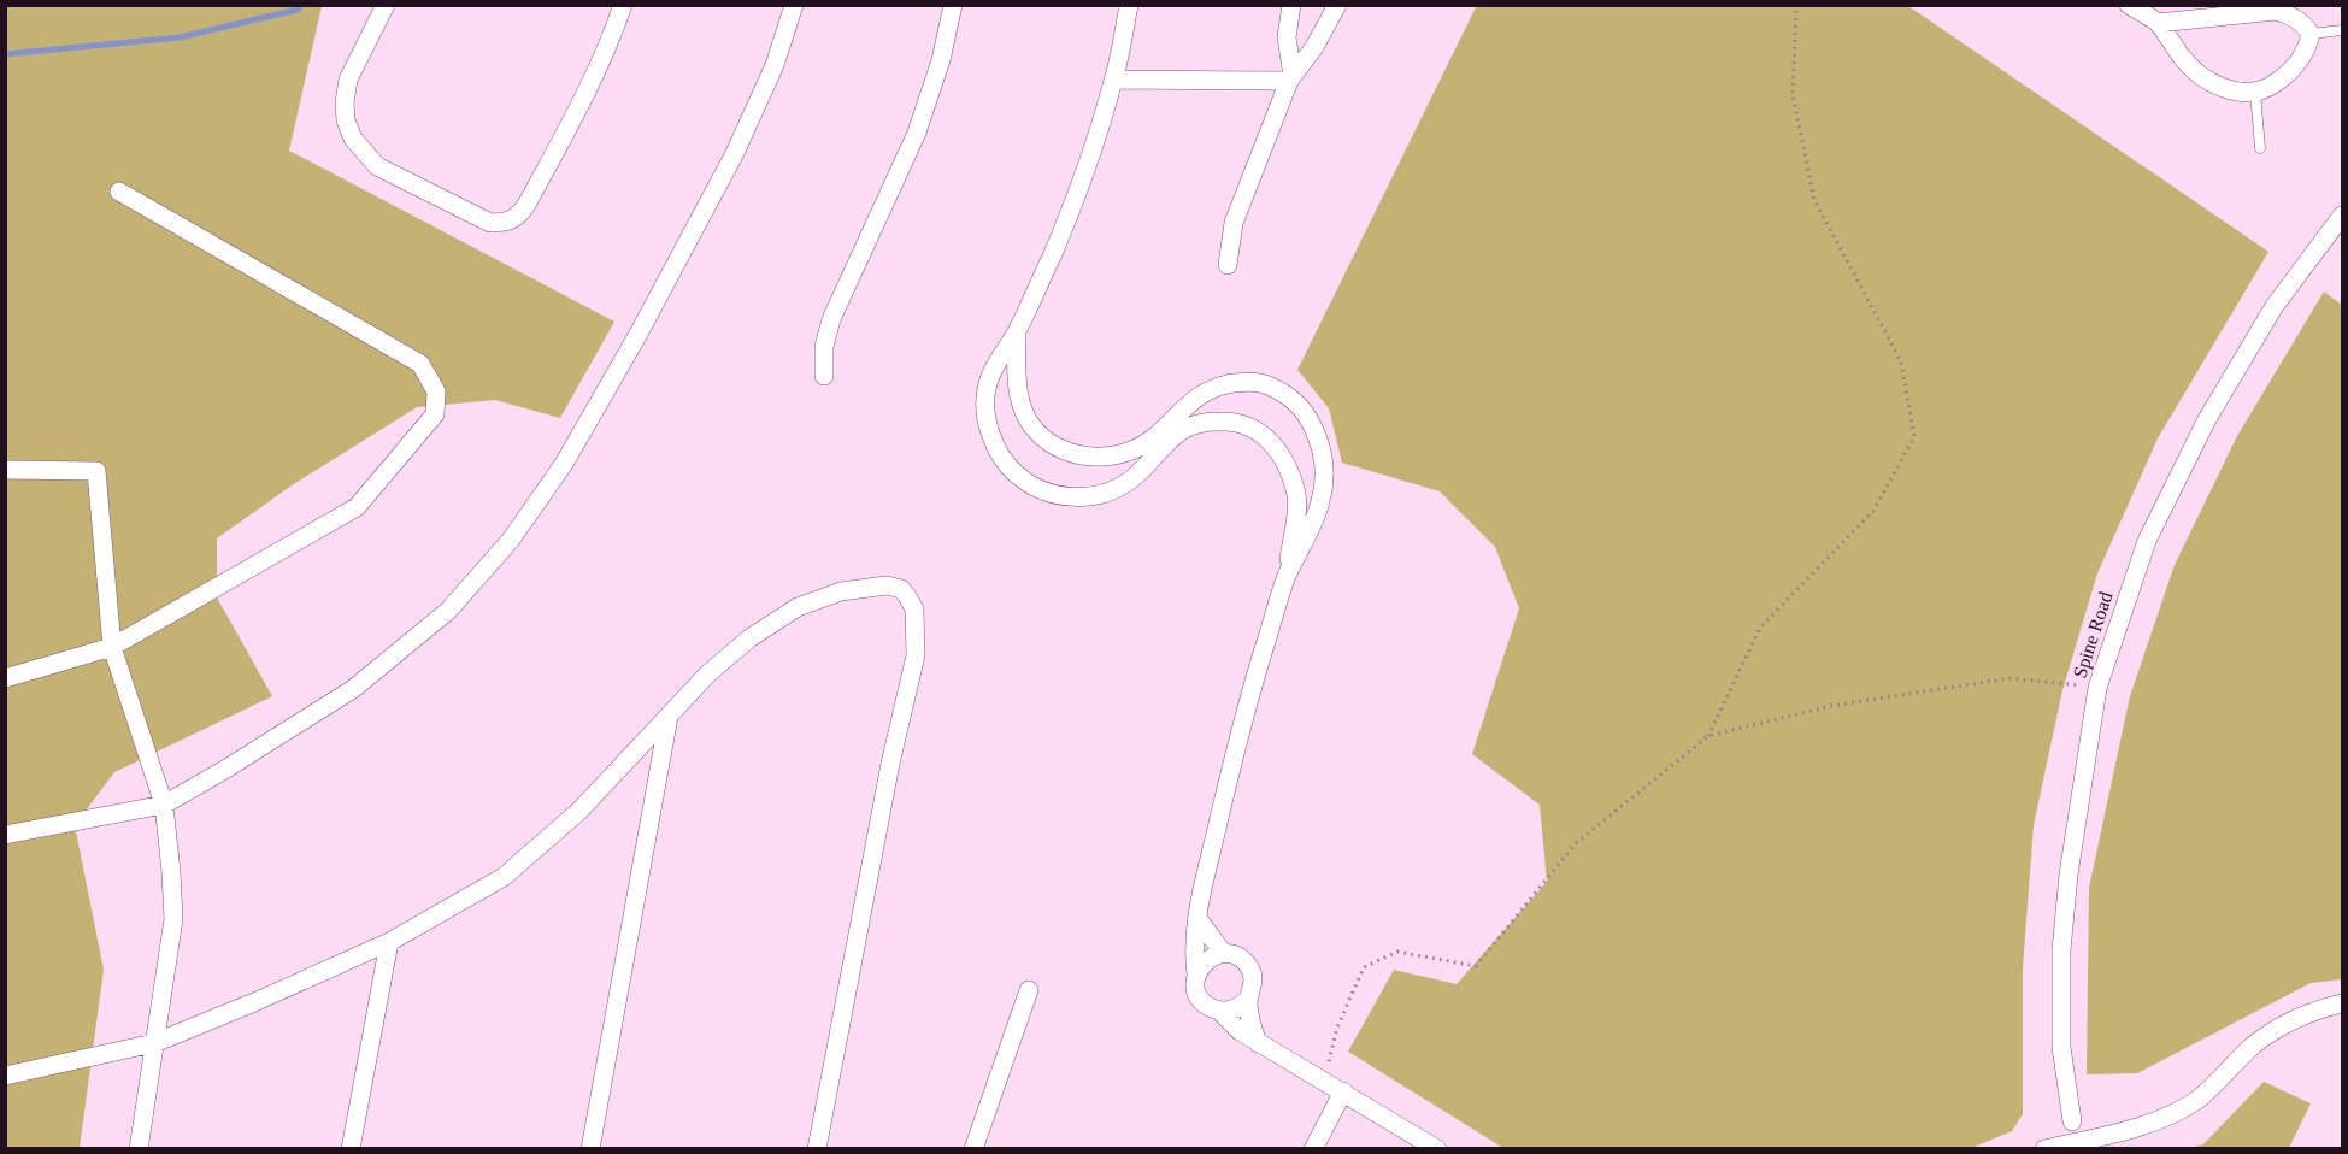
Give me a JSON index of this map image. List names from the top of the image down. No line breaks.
{"streets":{"street":["Spine Road"]}}
